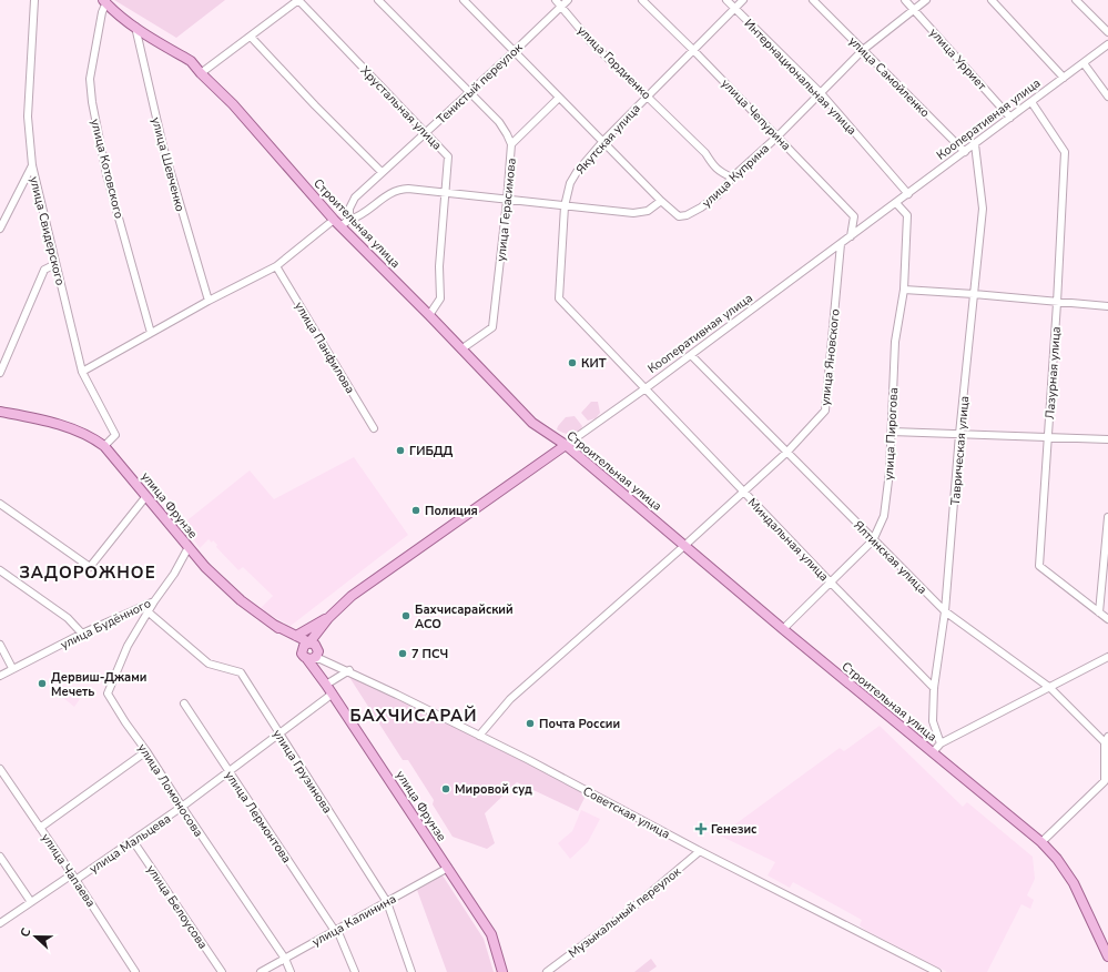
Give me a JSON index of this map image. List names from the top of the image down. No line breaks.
{"streets":{"main road":["Кооперативная улица","Строительная улица","улица Фрунзе"],"street":["улица Урриет","улица Гордиенко","Интернациональная улица","улица Самойленко","Тенистый переулок","Хрустальная улица","улица Чепурина","Якутская улица","улица Шевченко","улица Котовского","улица Куприна","улица Герасимова","улица Свидерского","улица Панфилова","улица Яновского","Лазурная улица","улица Пирогова","Таврическая улица","Миндальная улица","Ялтинская улица","улица Будённого","улица Грузинова","улица Ломоносова","Советская улица","улица Лермонтова","улица Мальцева","улица Чапаева","улица Белоусова","Музыкальный переулок","улица Калинина"]},"crossings":[["улица Урриет","Кооперативная улица"],["улица Урриет","улица Куприна"],["улица Гордиенко","Тенистый переулок"],["улица Гордиенко","Якутская улица"],["улица Гордиенко","улица Куприна"],["Интернациональная улица","Кооперативная улица"],["Интернациональная улица","Якутская улица"],["Интернациональная улица","улица Куприна"],["улица Самойленко","Кооперативная улица"],["улица Самойленко","улица Куприна"],["Тенистый переулок","Хрустальная улица"],["Тенистый переулок","улица Куприна"],["Тенистый переулок","улица Герасимова"],["Тенистый переулок","Строительная улица"],["Хрустальная улица","Строительная улица"],["улица Чепурина","Кооперативная улица"],["улица Чепурина","Якутская улица"],["улица Чепурина","улица Куприна"],["Кооперативная улица","Якутская улица"],["Кооперативная улица","Строительная улица"],["Кооперативная улица","улица Яновского"],["Кооперативная улица","Лазурная улица"],["Кооперативная улица","улица Пирогова"],["Кооперативная улица","Таврическая улица"],["Кооперативная улица","улица Фрунзе"],["Кооперативная улица","Миндальная улица"],["Кооперативная улица","Ялтинская улица"],["Якутская улица","улица Куприна"],["Якутская улица","Миндальная улица"],["улица Шевченко","Строительная улица"],["улица Котовского","Строительная улица"],["улица Герасимова","Строительная улица"],["Строительная улица","улица Яновского"],["Строительная улица","улица Пирогова"],["улица Свидерского","улица Фрунзе"],["улица Яновского","Миндальная улица"],["улица Яновского","Ялтинская улица"],["улица Яновского","Советская улица"],["улица Пирогова","Миндальная улица"],["улица Пирогова","Ялтинская улица"],["Таврическая улица","Миндальная улица"],["Таврическая улица","Ялтинская улица"],["улица Фрунзе","улица Будённого"],["улица Фрунзе","улица Мальцева"],["улица Фрунзе","улица Калинина"],["улица Будённого","улица Ломоносова"],["улица Грузинова","улица Ломоносова"],["улица Грузинова","улица Мальцева"],["улица Грузинова","улица Калинина"],["улица Ломоносова","улица Мальцева"],["улица Ломоносова","улица Калинина"],["Советская улица","Музыкальный переулок"],["улица Лермонтова","улица Мальцева"],["улица Лермонтова","улица Калинина"],["улица Мальцева","улица Чапаева"],["улица Мальцева","улица Белоусова"]],"districts":["ЗАДОРОЖНОЕ","БАХЧИСАРАЙ"],"places":{"other":["КИТ","ГИБДД","Полиция","Бахчисарайский АСО","7 ПСЧ","Дервиш-Джами Мечеть","Почта России","Мировой суд"],"health":["Генезис"]},"north":"left"}
